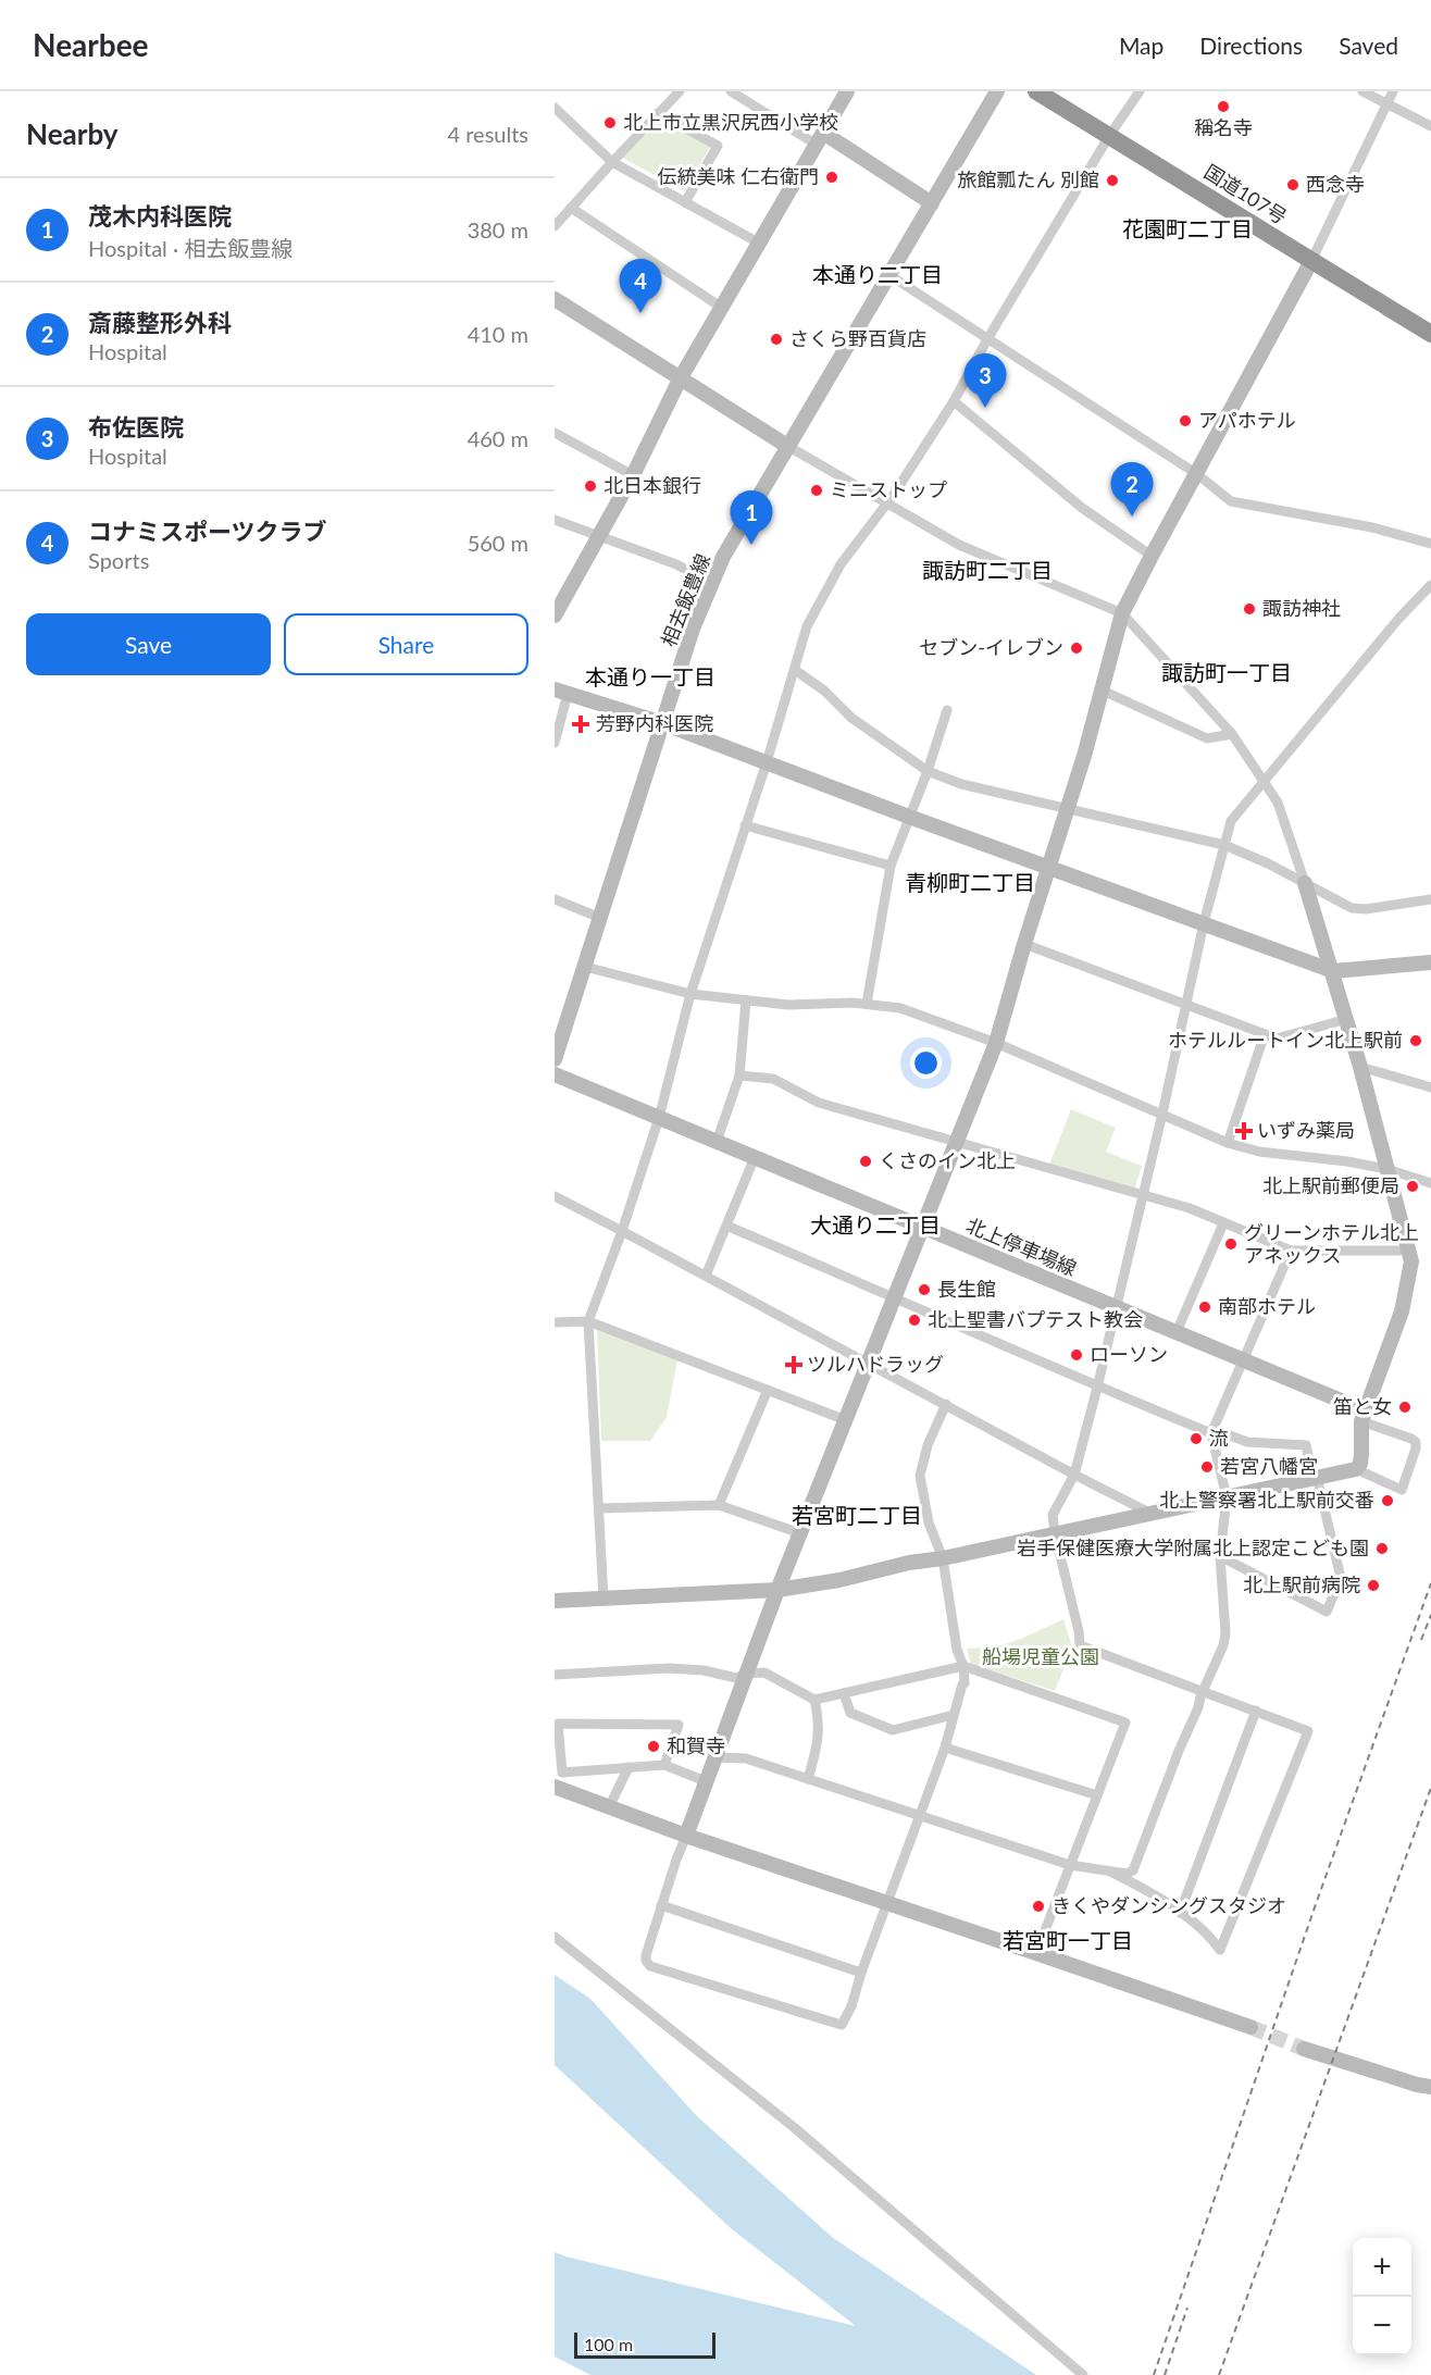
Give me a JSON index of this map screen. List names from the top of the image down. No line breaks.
{"streets":{"highway":["国道107号"],"street":["相去飯豊線","北上停車場線"]},"districts":["花園町二丁目","本通り二丁目","諏訪町二丁目","諏訪町一丁目","本通り一丁目","青柳町二丁目","大通り二丁目","若宮町二丁目","若宮町一丁目"],"parks":["船場児童公園"],"places":{"other":["稱名寺","北上市立黒沢尻西小学校","伝統美味 仁右衛門","旅館瓢たん 別館","西念寺","さくら野百貨店","アパホテル","北日本銀行","ミニストップ","諏訪神社","セブン-イレブン","ホテルルートイン北上駅前","くさのイン北上","北上駅前郵便局","グリーンホテル北上 アネックス","長生館","南部ホテル","北上聖書バプテスト教会","ローソン","笛と女","流","若宮八幡宮","北上警察署北上駅前交番","岩手保健医療大学附属北上認定こども園","北上駅前病院","和賀寺","きくやダンシングスタジオ"],"health":["芳野内科医院","いずみ薬局","ツルハドラッグ"]},"scale_bar":"100 m","page":{"header":"Nearbee","nav":["Map","Directions","Saved"],"heading":["Nearby","4 results"],"list":[{"mark":"1","name":"茂木内科医院","note":"Hospital · 相去飯豊線","value":"380 m"},{"mark":"2","name":"斎藤整形外科","note":"Hospital","value":"410 m"},{"mark":"3","name":"布佐医院","note":"Hospital","value":"460 m"},{"mark":"4","name":"コナミスポーツクラブ","note":"Sports","value":"560 m"}],"pins":["4","3","2","1"],"buttons":["Save","Share"],"map_buttons":["+","−"],"scale":"100 m"}}
